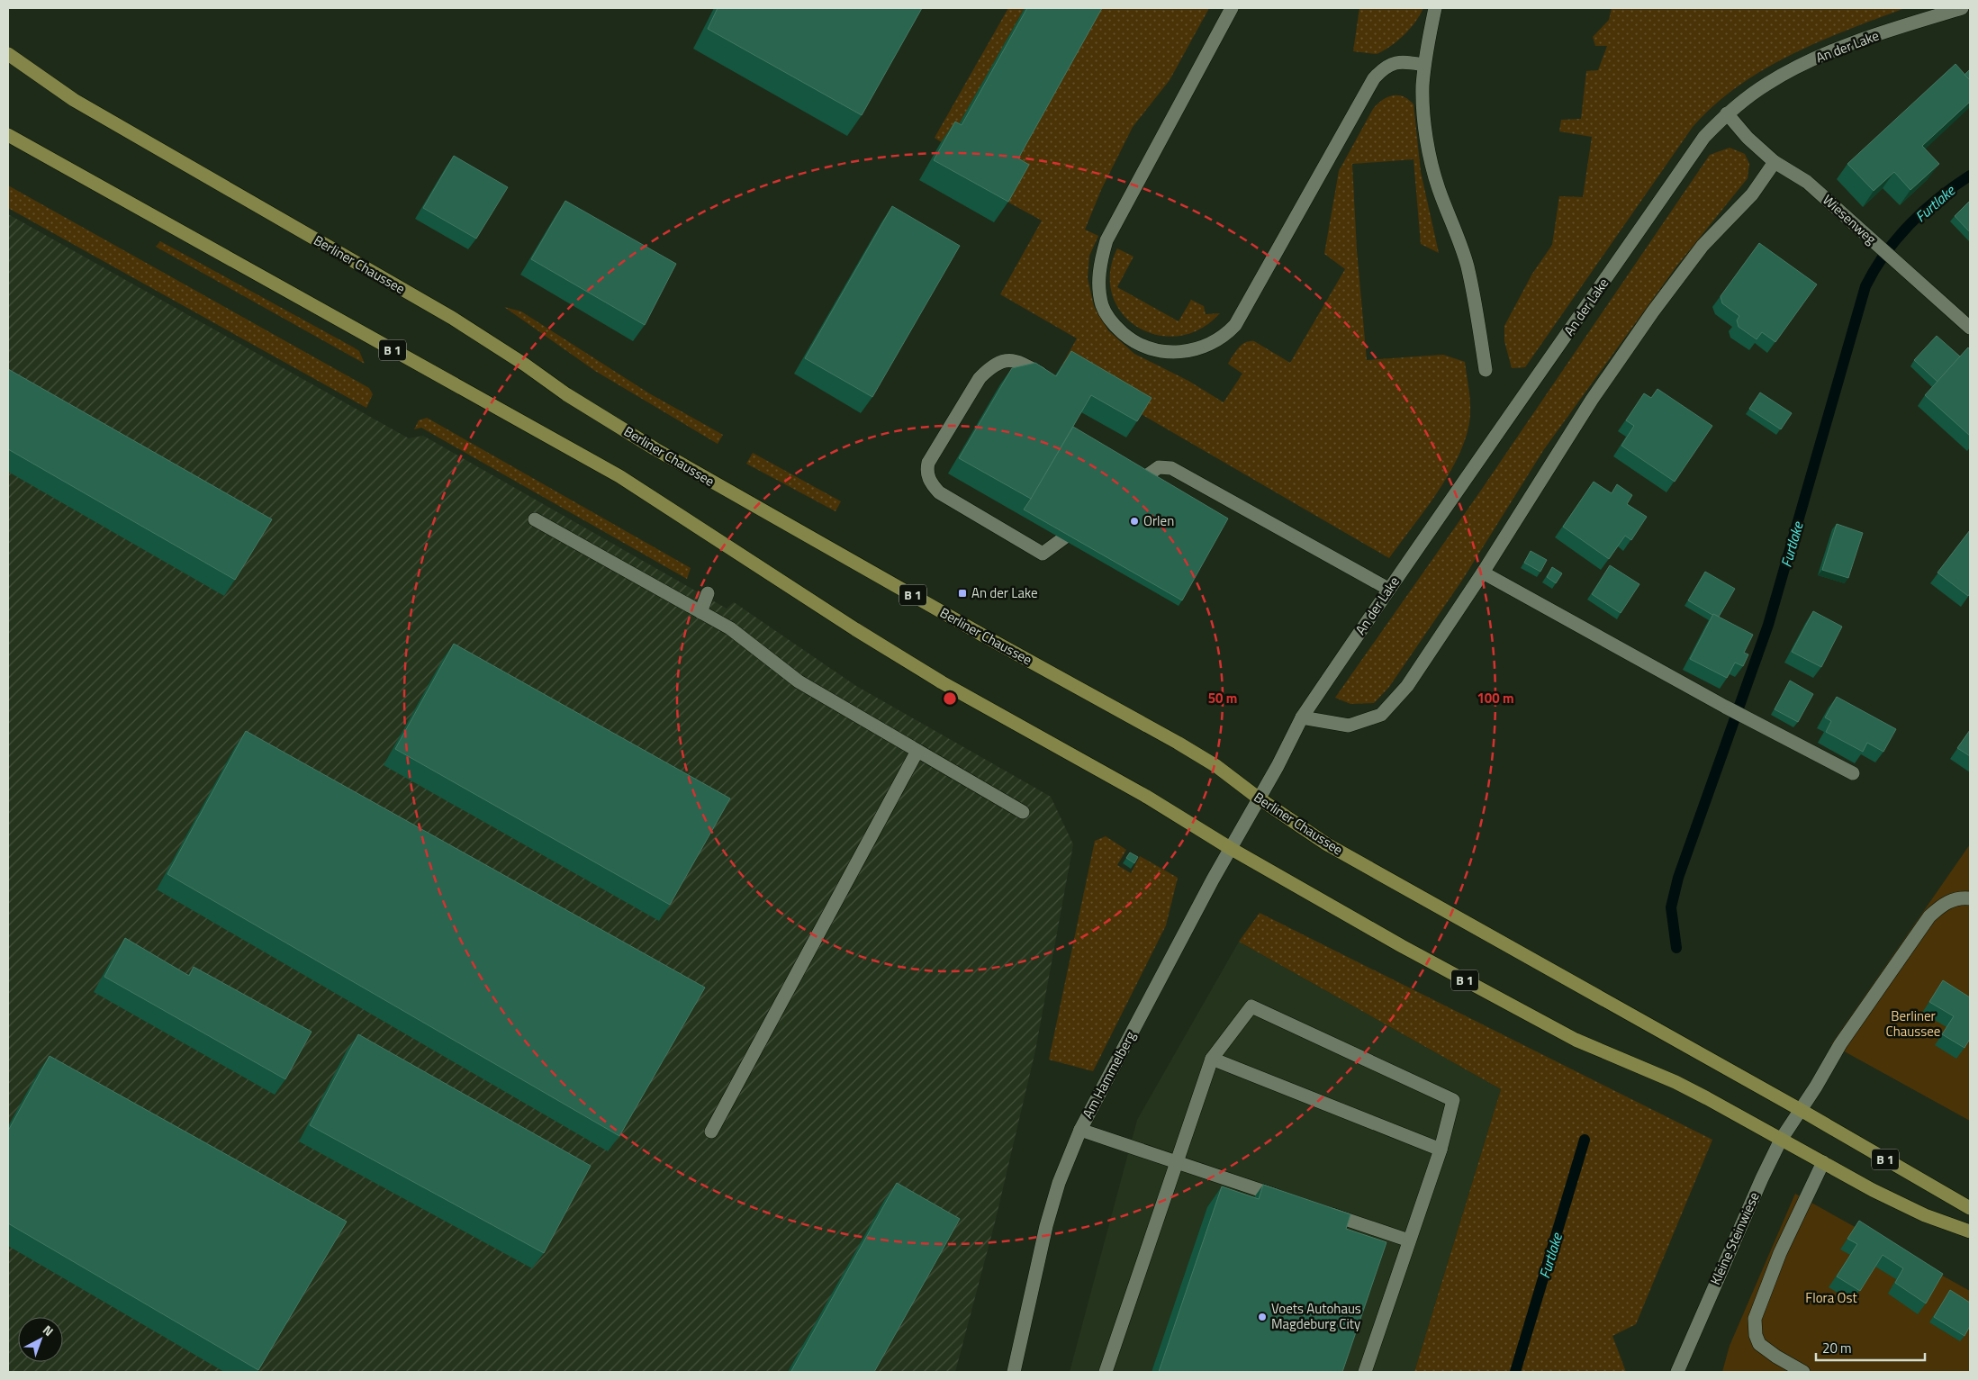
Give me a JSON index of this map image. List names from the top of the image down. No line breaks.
{"streets":{"main road":["Berliner Chaussee","B 1"],"street":["An der Lake","Wiesenweg","Am Hammelberg","Kleine Steinwiese"]},"crossings":[["An der Lake","Wiesenweg"],["An der Lake","Berliner Chaussee"],["An der Lake","Am Hammelberg"],["Berliner Chaussee","Am Hammelberg"],["Berliner Chaussee","Kleine Steinwiese"],["B 1","Am Hammelberg"],["B 1","Kleine Steinwiese"]],"water":["Furtlake"],"parks":["Berliner Chaussee","Flora Ost"],"places":{"other":["Orlen","Voets Autohaus Magdeburg City"],"transit":["An der Lake"]},"scale_bar":"20 m","north":"top right","rings":["50 m","100 m"]}
